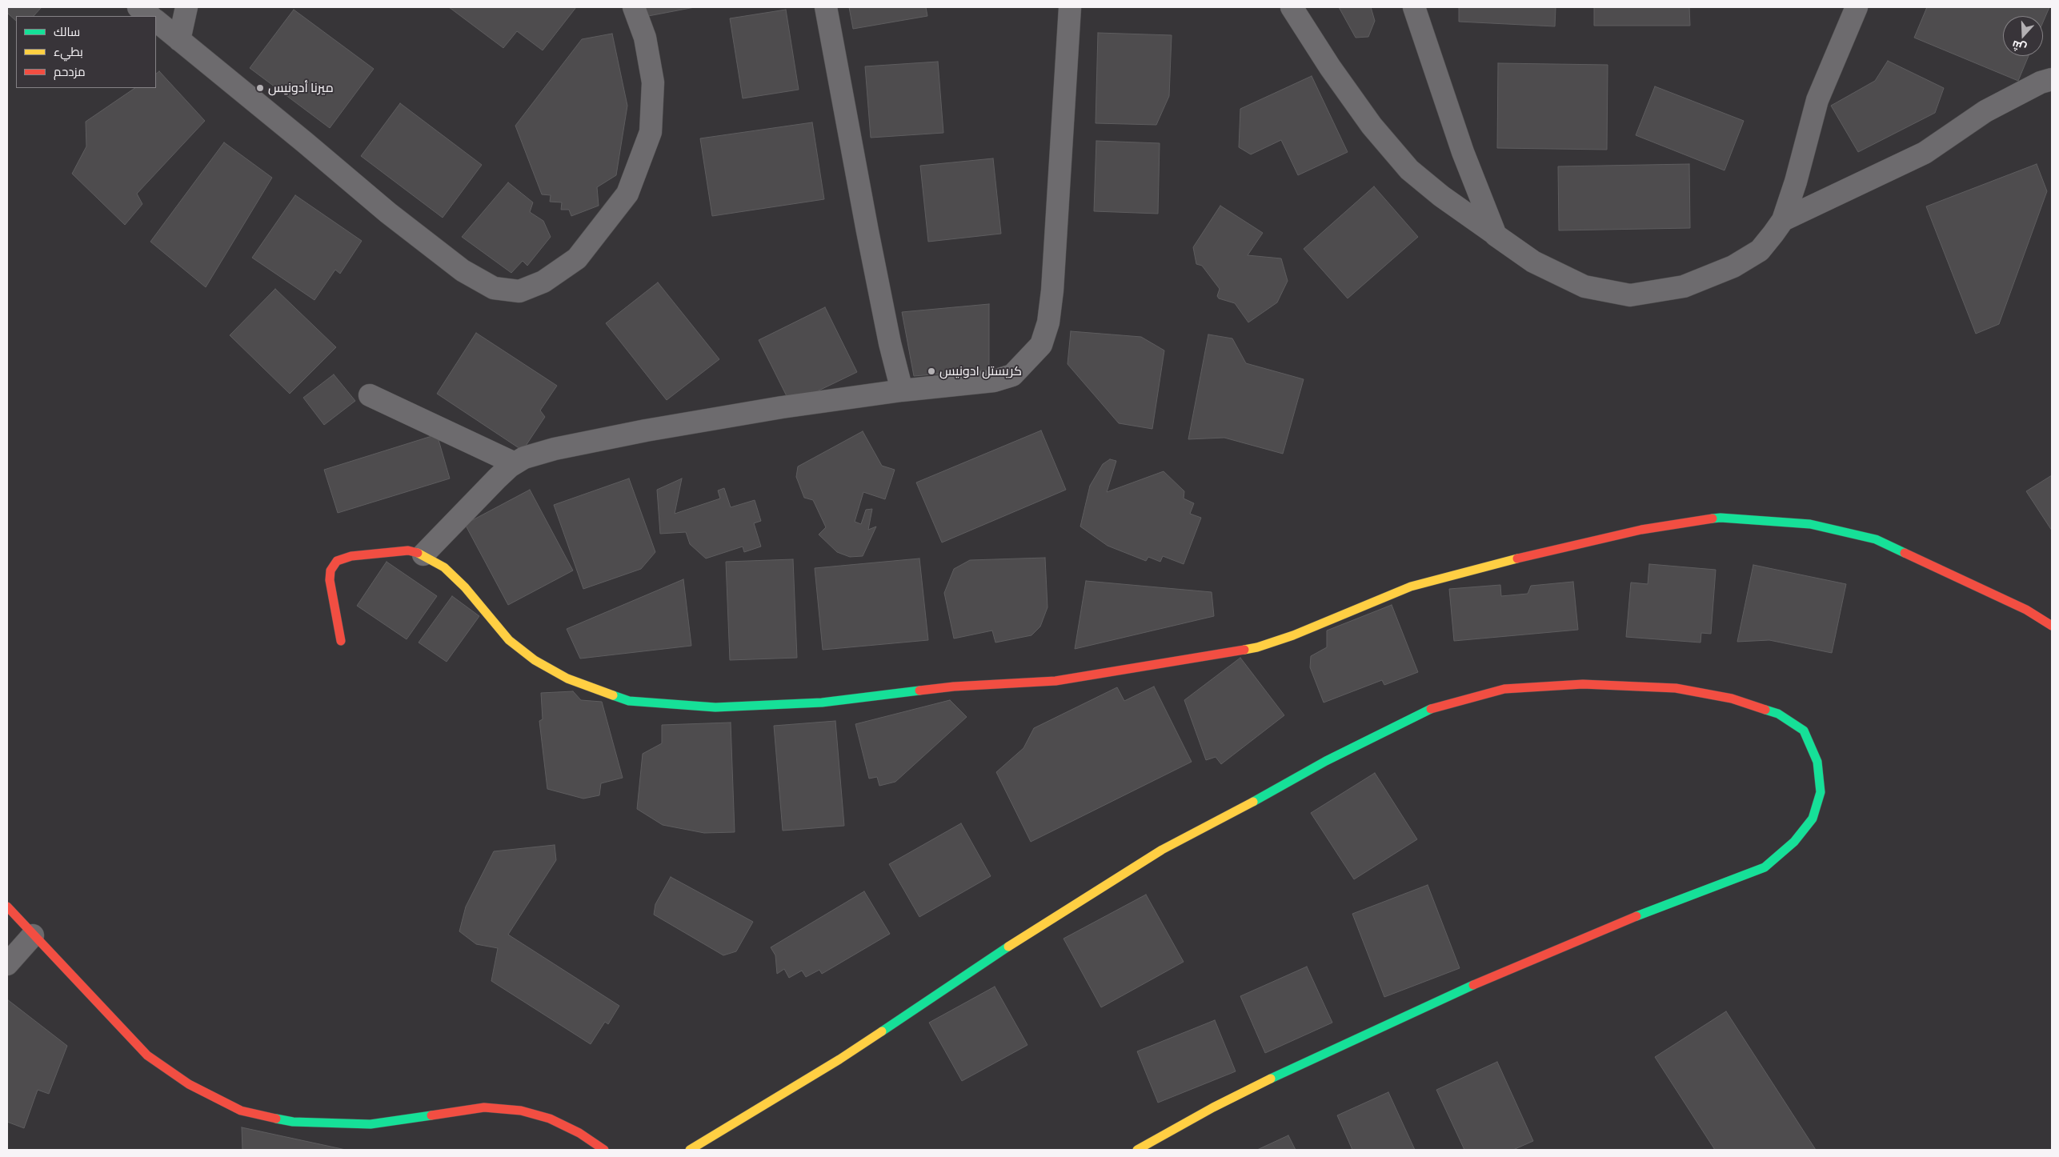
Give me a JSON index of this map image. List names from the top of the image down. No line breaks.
{"places":["ميرنا أدونيس","كريستل ادونيس"],"legend":["سالك","بطيء","مزدحم"],"north":"bottom"}
